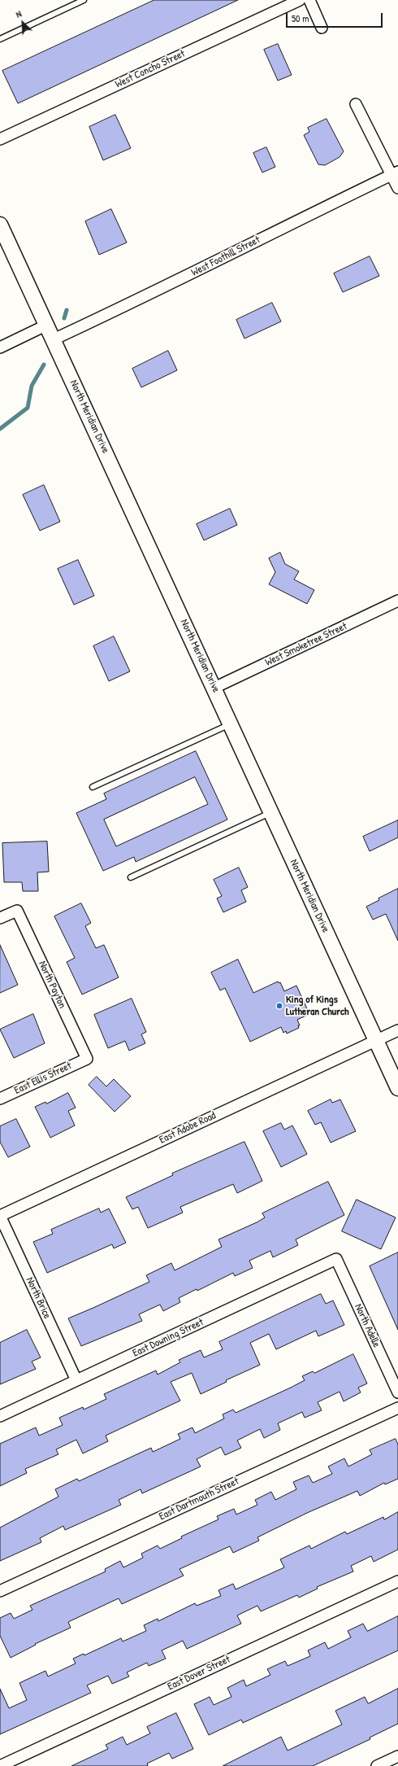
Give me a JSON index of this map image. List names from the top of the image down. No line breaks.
{"streets":{"street":["West Concho Street","West Foothill Street","North Meridian Drive","West Smoketree Street","North Payton","East Ellis Street","East Adobe Road","North Brice","North Adelle","East Downing Street","East Dartmouth Street","East Dover Street"]},"crossings":[["West Foothill Street","North Meridian Drive"],["North Meridian Drive","West Smoketree Street"],["North Meridian Drive","East Adobe Road"],["North Payton","East Ellis Street"],["East Adobe Road","North Brice"],["North Brice","East Downing Street"],["North Adelle","East Downing Street"]],"places":["King of Kings Lutheran Church"],"scale_bar":"50 m","north":"top left"}
